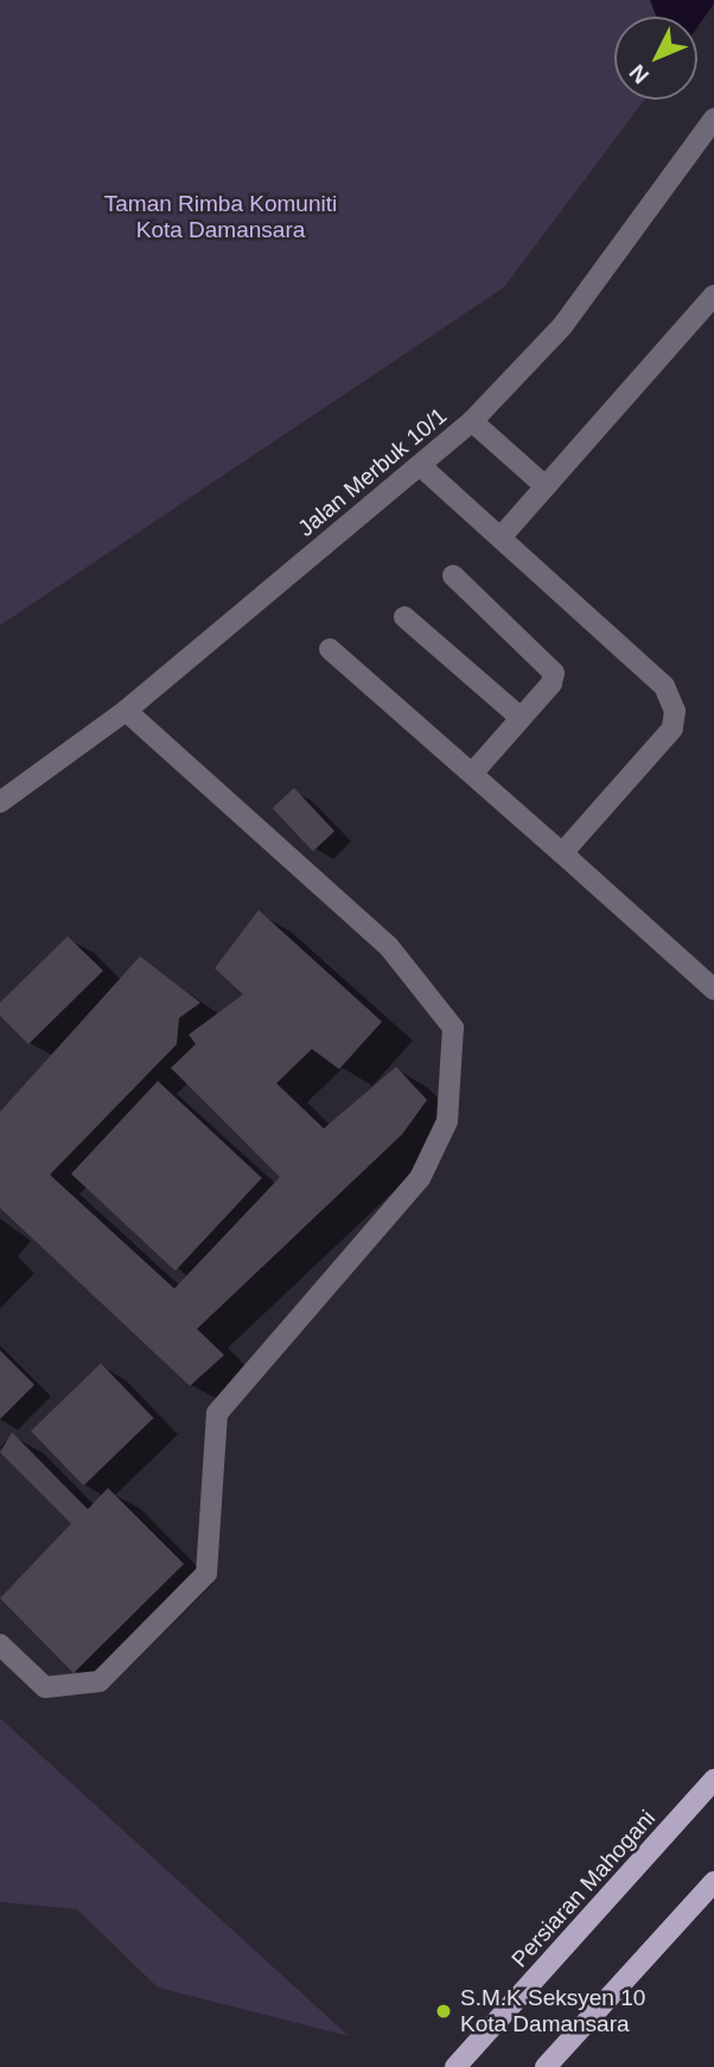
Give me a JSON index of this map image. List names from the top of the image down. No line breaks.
{"streets":{"main road":["Persiaran Mahogani"],"street":["Jalan Merbuk 10/1"]},"parks":["Taman Rimba Komuniti Kota Damansara"],"places":["S.M.K Seksyen 10 Kota Damansara"],"north":"bottom left"}
